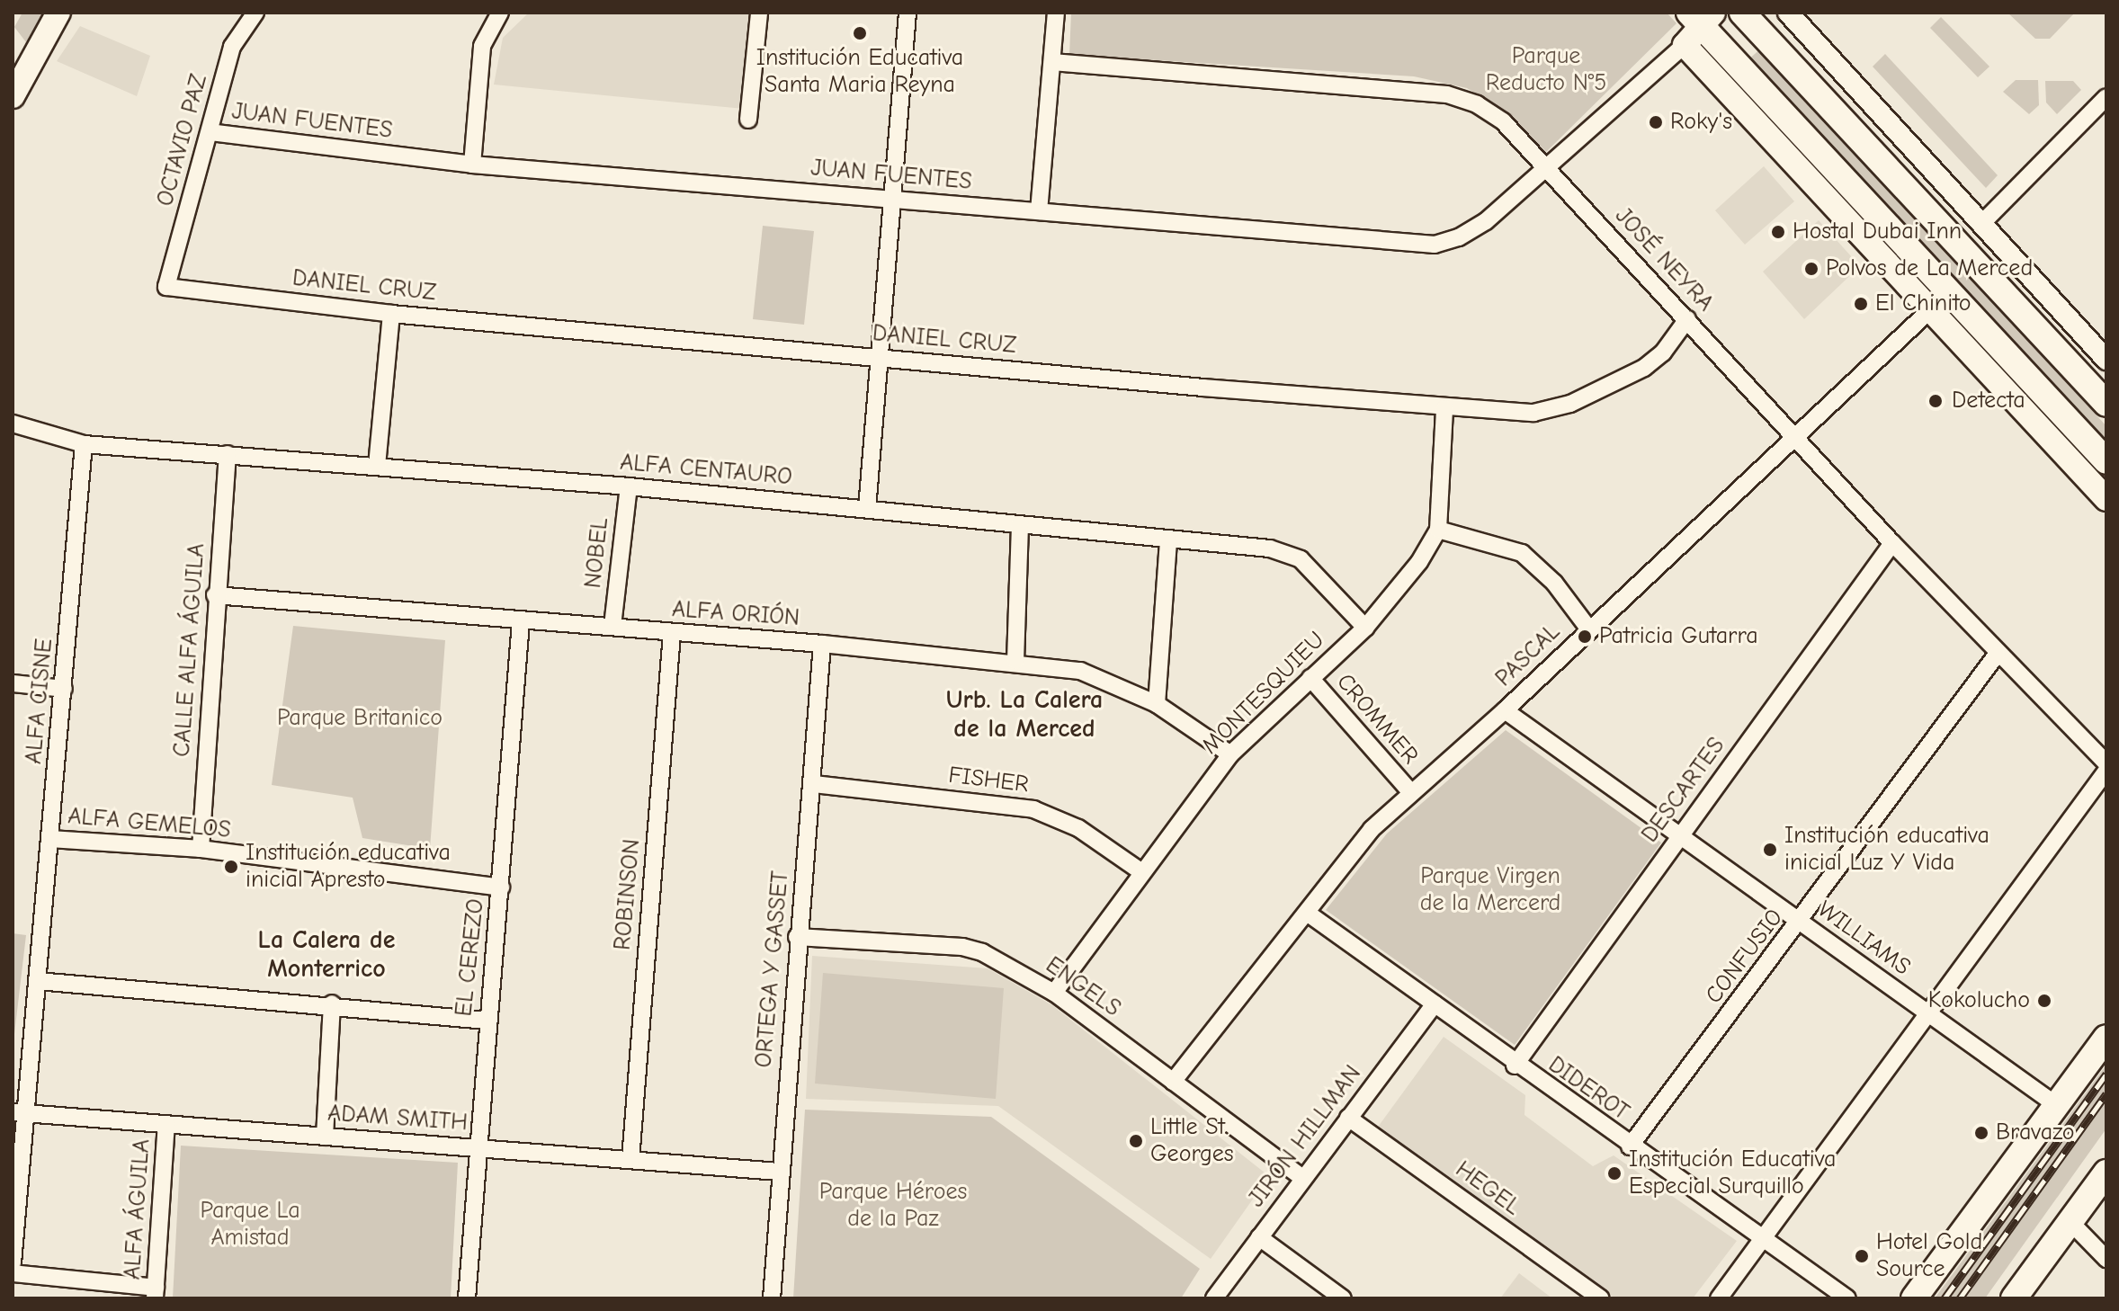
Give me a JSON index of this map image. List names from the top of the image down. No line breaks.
{"streets":{"street":["JUAN FUENTES","OCTAVIO PAZ","JOSÉ NEYRA","DANIEL CRUZ","ALFA CENTAURO","NOBEL","ALFA ORIÓN","CALLE ALFA ÁGUILA","PASCAL","MONTESQUIEU","ALFA CISNE","CROMMER","FISHER","DESCARTES","ALFA GEMELOS","ROBINSON","WILLIAMS","CONFUSIO","EL CEREZO","ORTEGA Y GASSET","ENGELS","DIDEROT","ADAM SMITH","JIRÓN HILLMAN","HEGEL","ALFA ÁGUILA"]},"crossings":[["JUAN FUENTES","OCTAVIO PAZ"],["JUAN FUENTES","JOSÉ NEYRA"],["OCTAVIO PAZ","DANIEL CRUZ"],["JOSÉ NEYRA","DANIEL CRUZ"],["JOSÉ NEYRA","PASCAL"],["JOSÉ NEYRA","DESCARTES"],["JOSÉ NEYRA","CONFUSIO"],["ALFA CENTAURO","NOBEL"],["ALFA CENTAURO","CALLE ALFA ÁGUILA"],["ALFA CENTAURO","MONTESQUIEU"],["ALFA CENTAURO","ALFA CISNE"],["NOBEL","ALFA ORIÓN"],["ALFA ORIÓN","CALLE ALFA ÁGUILA"],["ALFA ORIÓN","MONTESQUIEU"],["ALFA ORIÓN","ROBINSON"],["ALFA ORIÓN","EL CEREZO"],["ALFA ORIÓN","ORTEGA Y GASSET"],["CALLE ALFA ÁGUILA","ALFA GEMELOS"],["PASCAL","CROMMER"],["PASCAL","WILLIAMS"],["PASCAL","ENGELS"],["PASCAL","DIDEROT"],["MONTESQUIEU","CROMMER"],["MONTESQUIEU","FISHER"],["MONTESQUIEU","ENGELS"],["ALFA CISNE","ALFA GEMELOS"],["ALFA CISNE","ADAM SMITH"],["FISHER","ORTEGA Y GASSET"],["DESCARTES","WILLIAMS"],["DESCARTES","DIDEROT"],["ALFA GEMELOS","EL CEREZO"],["ROBINSON","ADAM SMITH"],["WILLIAMS","CONFUSIO"],["CONFUSIO","DIDEROT"],["EL CEREZO","ADAM SMITH"],["ORTEGA Y GASSET","ENGELS"],["ORTEGA Y GASSET","ADAM SMITH"],["ENGELS","JIRÓN HILLMAN"],["DIDEROT","JIRÓN HILLMAN"],["ADAM SMITH","ALFA ÁGUILA"],["JIRÓN HILLMAN","HEGEL"]],"districts":["Urb. La Calera de la Merced","La Calera de Monterrico"],"parks":["Parque Reducto N°5","Parque Britanico","Parque Virgen de la Mercerd","Parque Héroes de la Paz","Parque La Amistad"],"places":["Institución Educativa Santa Maria Reyna","Roky's","Hostal Dubai Inn","Polvos de La Merced","El Chinito","Detecta","Patricia Gutarra","Institución educativa inicial Luz Y Vida","Institución educativa inicial Apresto","Kokolucho","Bravazo","Little St. Georges","Institución Educativa Especial Surquillo","Hotel Gold Source"]}
